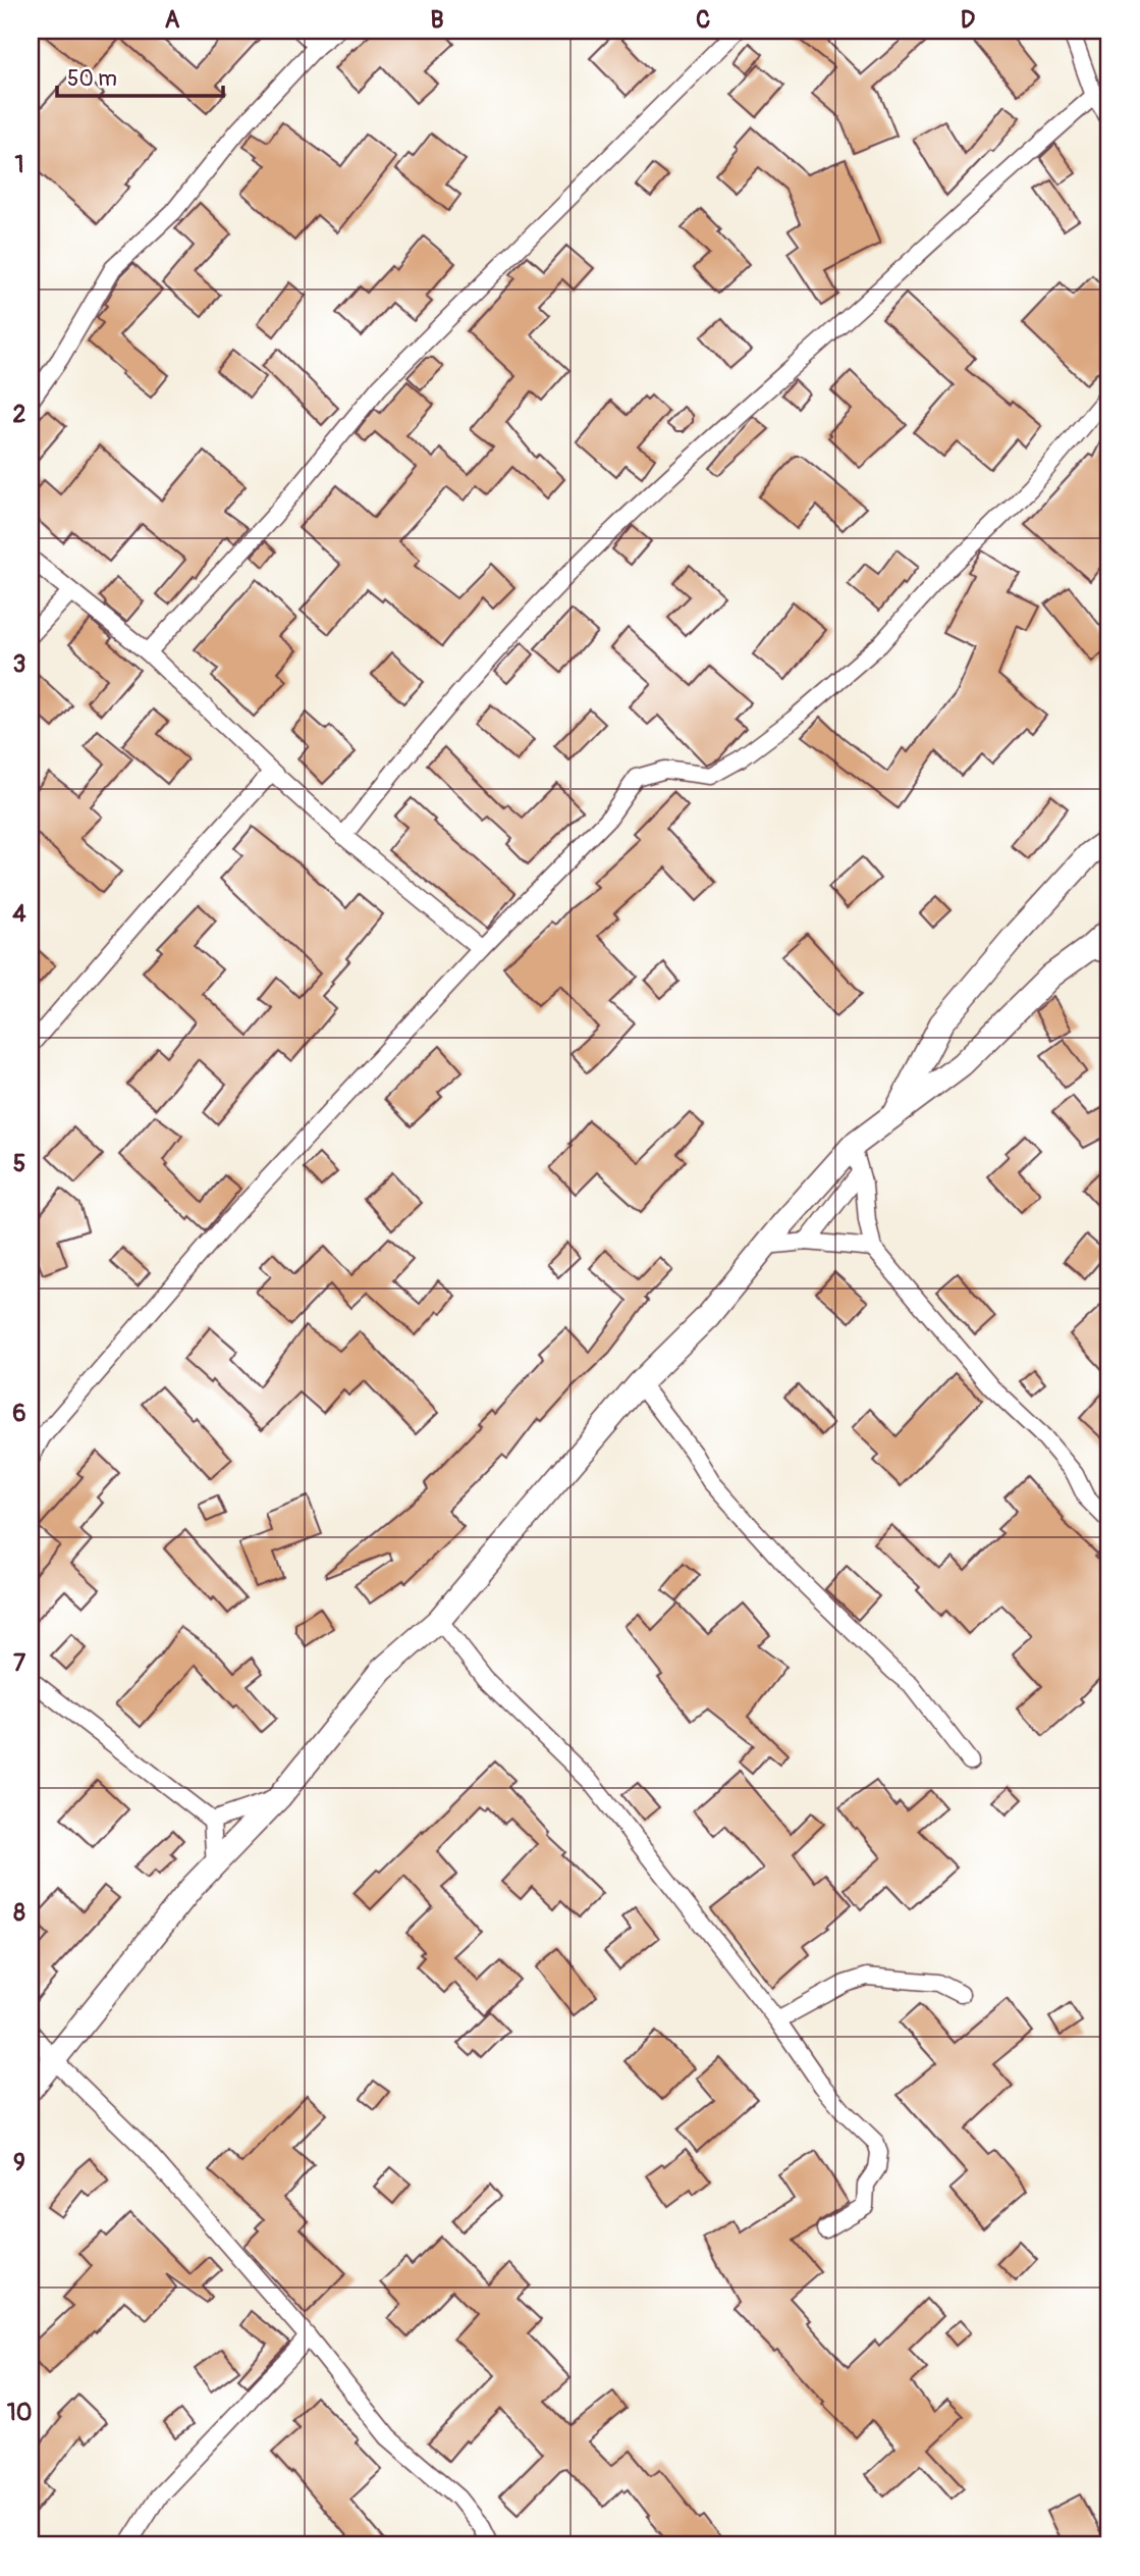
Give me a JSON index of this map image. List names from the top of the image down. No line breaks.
{"scale_bar":"50 m","grid":{"columns":["A","B","C","D"],"rows":["1","2","3","4","5","6","7","8","9","10"]}}
